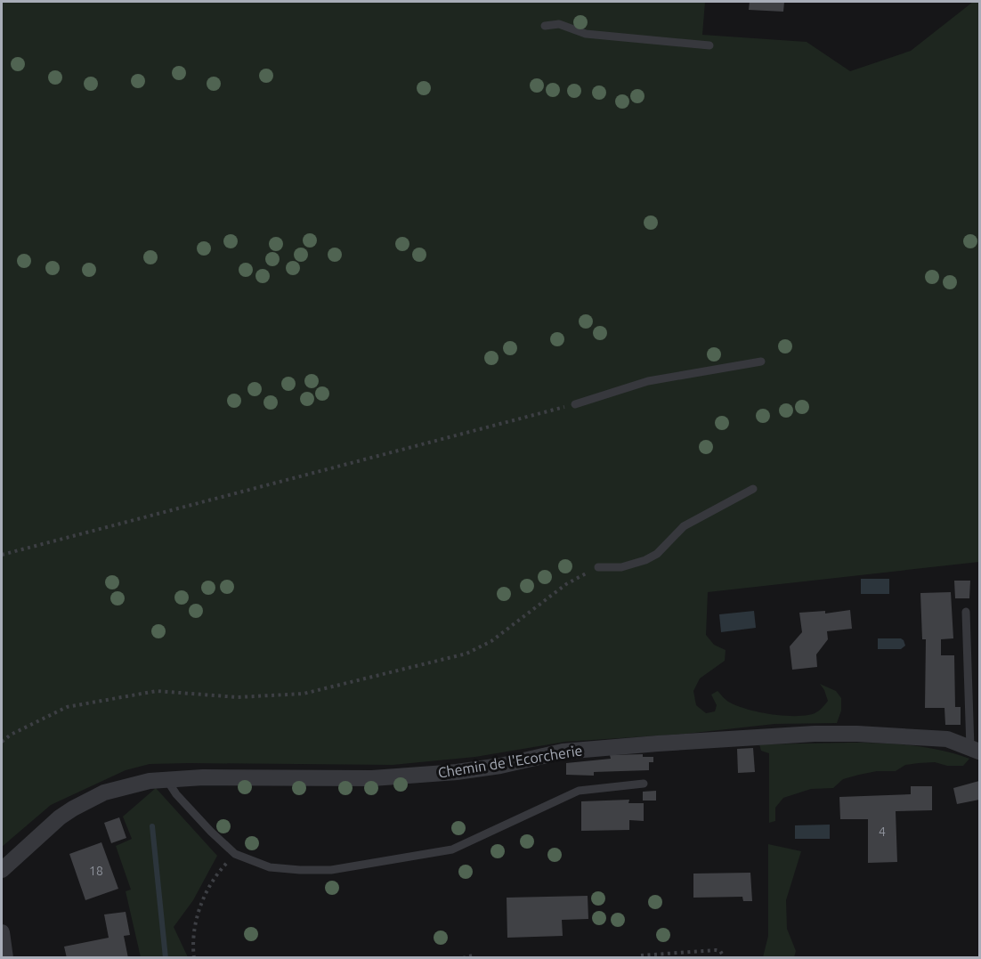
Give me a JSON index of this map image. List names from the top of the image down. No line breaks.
{"streets":{"street":["Chemin de l'Ecorcherie"]},"house_numbers":["4","18"]}
